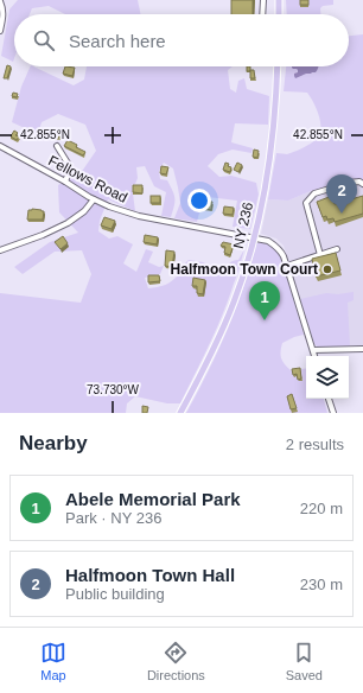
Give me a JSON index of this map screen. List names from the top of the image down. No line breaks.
{"streets":{"main road":["NY 236"],"street":["Fellows Road"]},"crossings":[["Fellows Road","NY 236"]],"places":["Halfmoon Town Court"],"page":{"search":"Search here","pins":["2","1"],"heading":["Nearby","2 results"],"list":[{"mark":"1","name":"Abele Memorial Park","note":"Park · NY 236","value":"220 m"},{"mark":"2","name":"Halfmoon Town Hall","note":"Public building","value":"230 m"}],"nav":["Map","Directions","Saved"]},"coordinates":["42.855°N","73.730°W"]}
